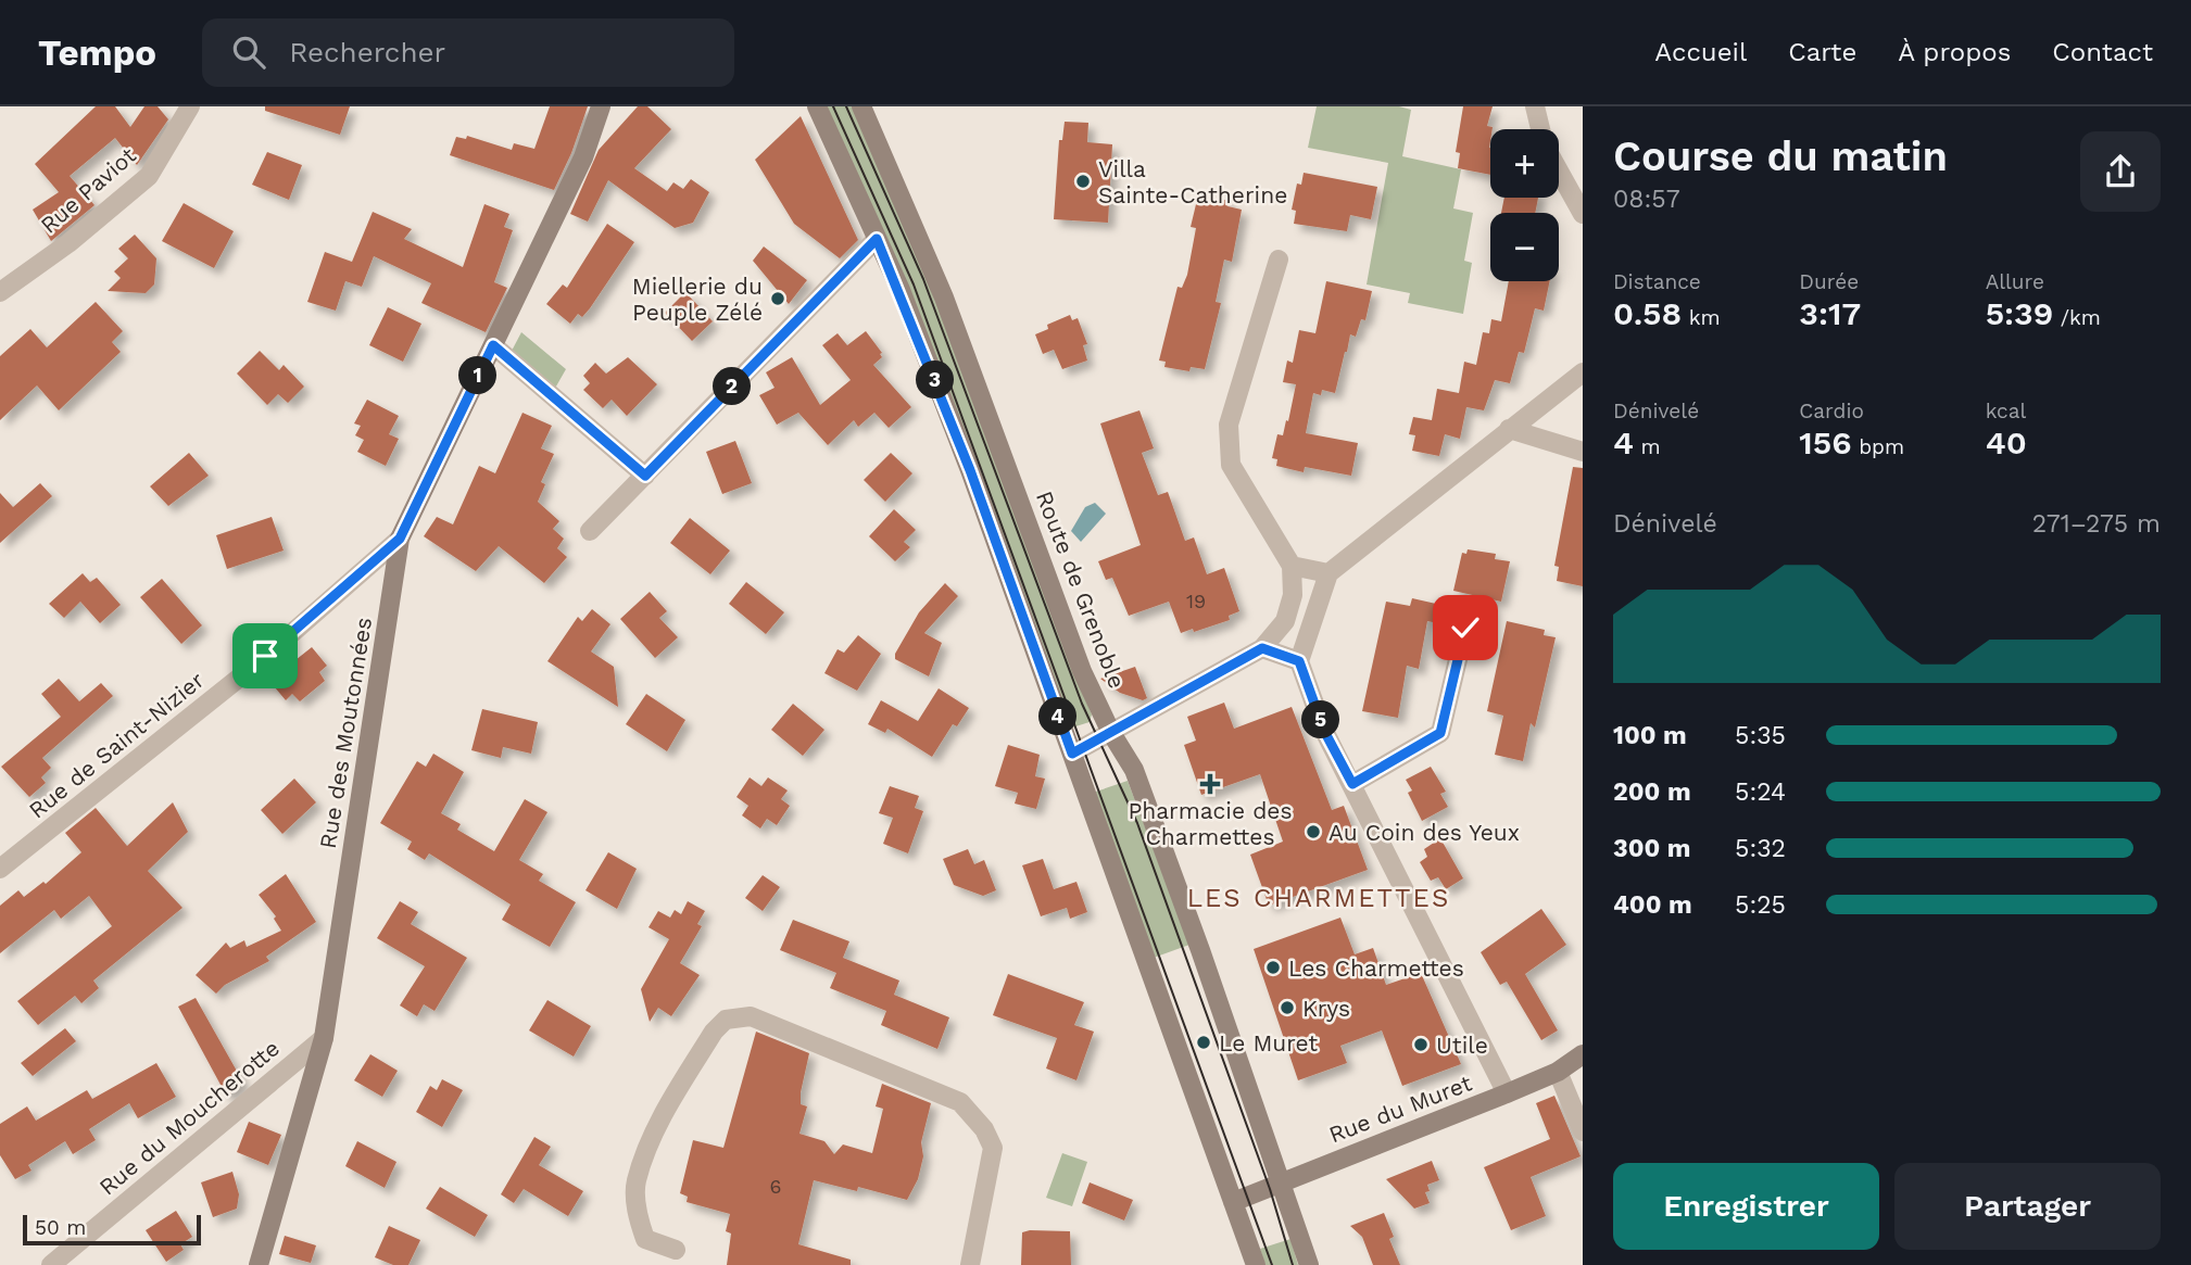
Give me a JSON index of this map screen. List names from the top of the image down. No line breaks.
{"streets":{"main road":["Route de Grenoble","Rue des Moutonnées","Rue du Muret"],"street":["Rue Paviot","Rue de Saint-Nizier","Rue du Moucherotte"]},"crossings":[["Route de Grenoble","Rue du Muret"],["Rue des Moutonnées","Rue de Saint-Nizier"],["Rue des Moutonnées","Rue du Moucherotte"]],"districts":["LES CHARMETTES"],"places":{"other":["Villa Sainte-Catherine","Miellerie du Peuple Zélé","Au Coin des Yeux","Les Charmettes","Krys","Le Muret","Utile"],"health":["Pharmacie des Charmettes"]},"house_numbers":["19","6"],"scale_bar":"50 m","page":{"header":"Tempo","search":"Rechercher","nav":["Accueil","Carte","À propos","Contact"],"heading":["Course du matin","08:57"],"map_buttons":["+","−"],"stats":[["Distance","0.58 km"],["Durée","3:17"],["Allure","5:39 /km"],["Dénivelé","4 m"],["Cardio","156 bpm"],["kcal","40"]],"pins":["1","3","2","4","5"],"chart":["Dénivelé","271–275 m"],"list":[{"name":"100 m","note":"5:35"},{"name":"200 m","note":"5:24"},{"name":"300 m","note":"5:32"},{"name":"400 m","note":"5:25"}],"buttons":["Enregistrer","Partager"],"scale":"50 m"}}
